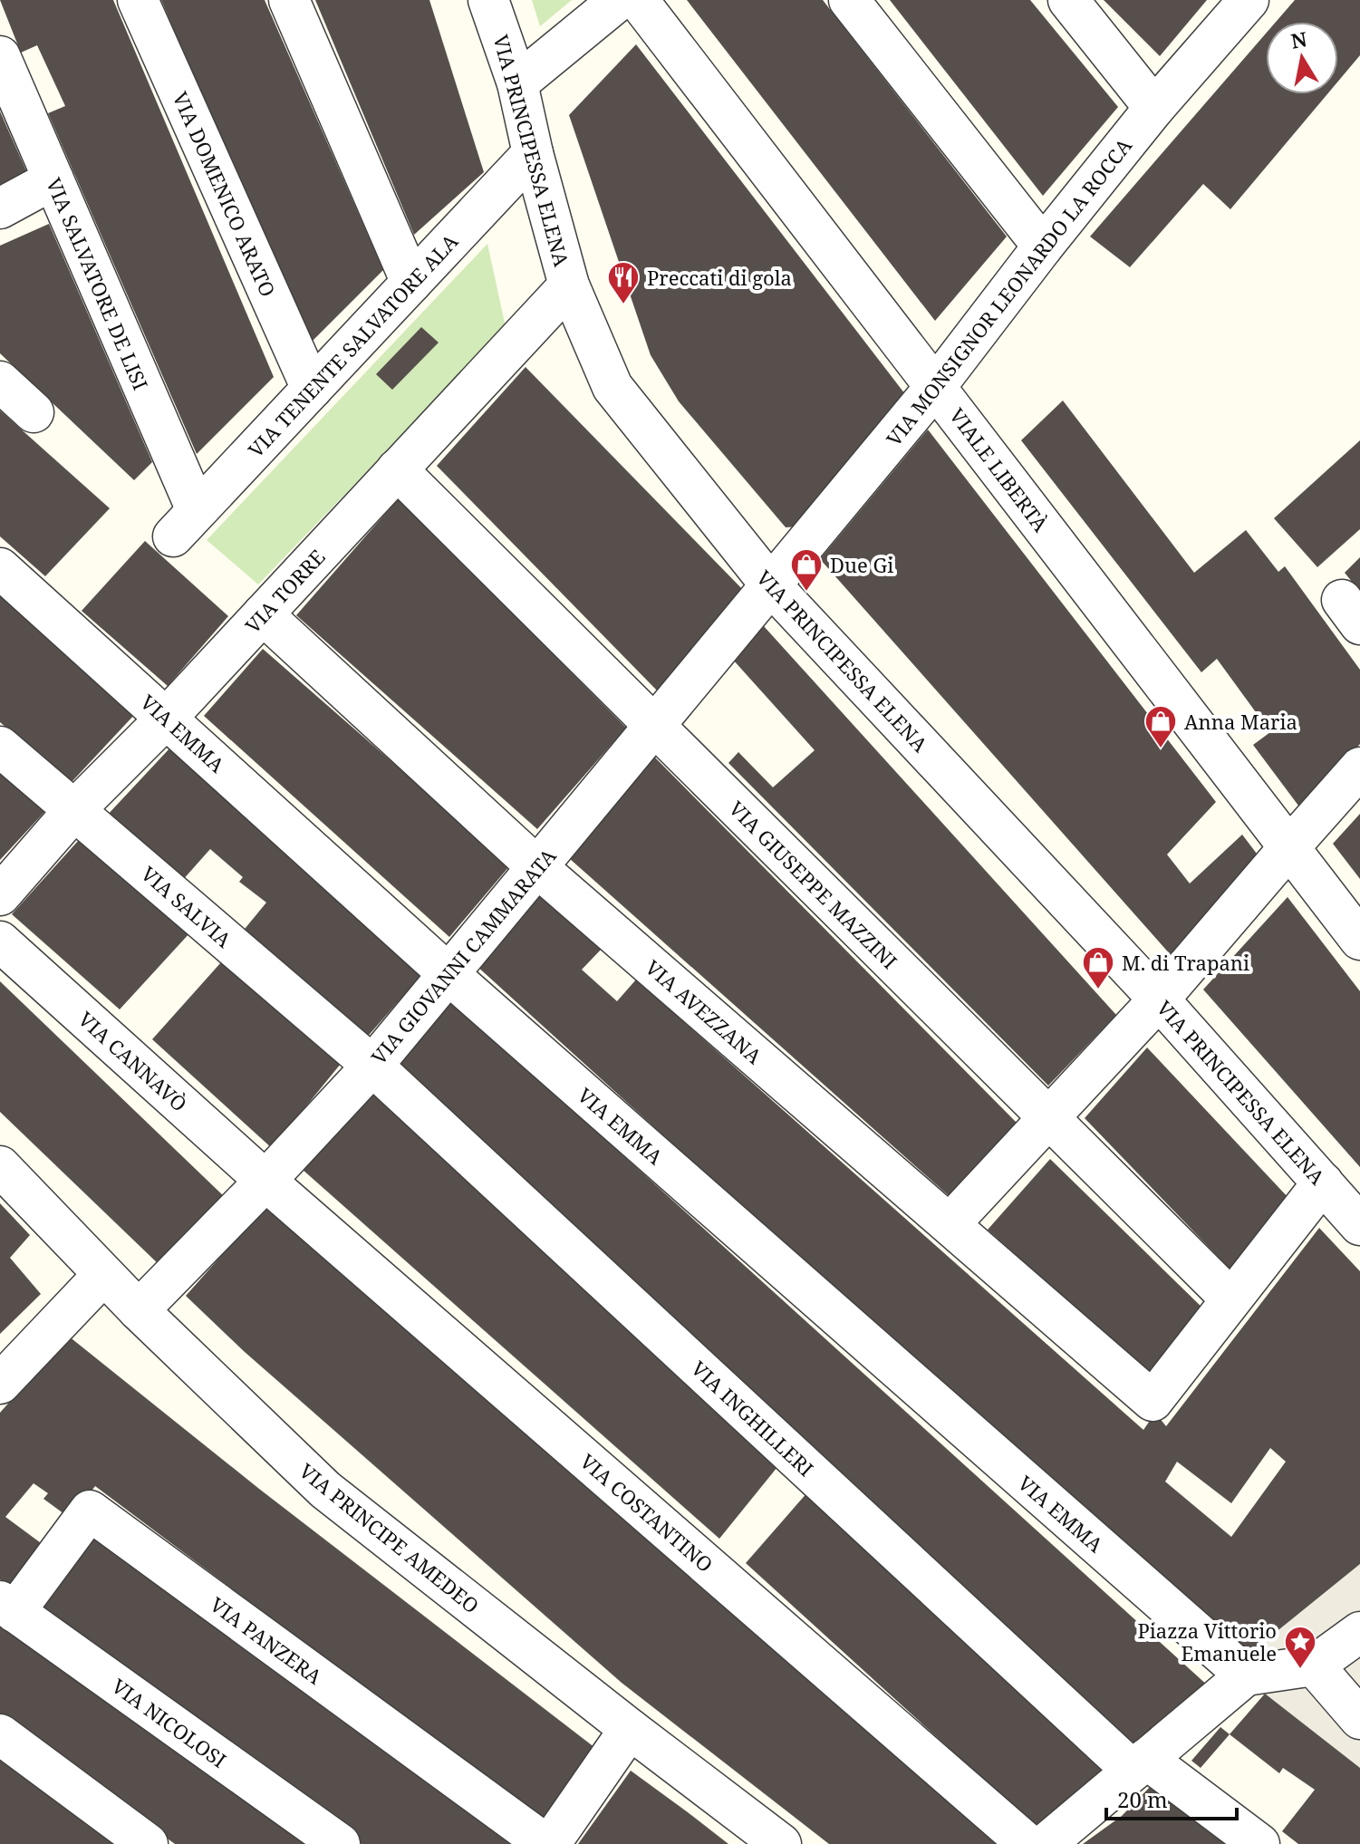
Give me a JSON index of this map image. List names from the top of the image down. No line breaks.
{"streets":{"street":["VIA PRINCIPESSA ELENA","VIA DOMENICO ARATO","VIA SALVATORE DE LISI","VIA MONSIGNOR LEONARDO LA ROCCA","VIA TENENTE SALVATORE ALA","VIALE LIBERTÀ","VIA TORRE","VIA EMMA","VIA GIUSEPPE MAZZINI","VIA SALVIA","VIA GIOVANNI CAMMARATA","VIA AVEZZANA","VIA CANNAVÒ","VIA INGHILLERI","VIA COSTANTINO","VIA PRINCIPE AMEDEO","VIA PANZERA","VIA NICOLOSI"]},"crossings":[["VIA PRINCIPESSA ELENA","VIA MONSIGNOR LEONARDO LA ROCCA"],["VIA PRINCIPESSA ELENA","VIA TENENTE SALVATORE ALA"],["VIA PRINCIPESSA ELENA","VIA TORRE"],["VIA PRINCIPESSA ELENA","VIA GIOVANNI CAMMARATA"],["VIA DOMENICO ARATO","VIA TENENTE SALVATORE ALA"],["VIA SALVATORE DE LISI","VIA TENENTE SALVATORE ALA"],["VIA MONSIGNOR LEONARDO LA ROCCA","VIALE LIBERTÀ"],["VIA MONSIGNOR LEONARDO LA ROCCA","VIA GIOVANNI CAMMARATA"],["VIA TORRE","VIA EMMA"],["VIA TORRE","VIA GIUSEPPE MAZZINI"],["VIA TORRE","VIA SALVIA"],["VIA TORRE","VIA AVEZZANA"],["VIA EMMA","VIA GIOVANNI CAMMARATA"],["VIA GIUSEPPE MAZZINI","VIA GIOVANNI CAMMARATA"],["VIA GIUSEPPE MAZZINI","VIA AVEZZANA"],["VIA SALVIA","VIA GIOVANNI CAMMARATA"],["VIA SALVIA","VIA INGHILLERI"],["VIA GIOVANNI CAMMARATA","VIA AVEZZANA"],["VIA GIOVANNI CAMMARATA","VIA CANNAVÒ"],["VIA GIOVANNI CAMMARATA","VIA INGHILLERI"],["VIA GIOVANNI CAMMARATA","VIA COSTANTINO"],["VIA GIOVANNI CAMMARATA","VIA PRINCIPE AMEDEO"],["VIA CANNAVÒ","VIA COSTANTINO"],["VIA PANZERA","VIA NICOLOSI"]],"places":{"restaurant":["Preccati di gola"],"shop":["Due Gi","Anna Maria","M. di Trapani"],"place":["Piazza Vittorio Emanuele"]},"scale_bar":"20 m","north":"top"}
